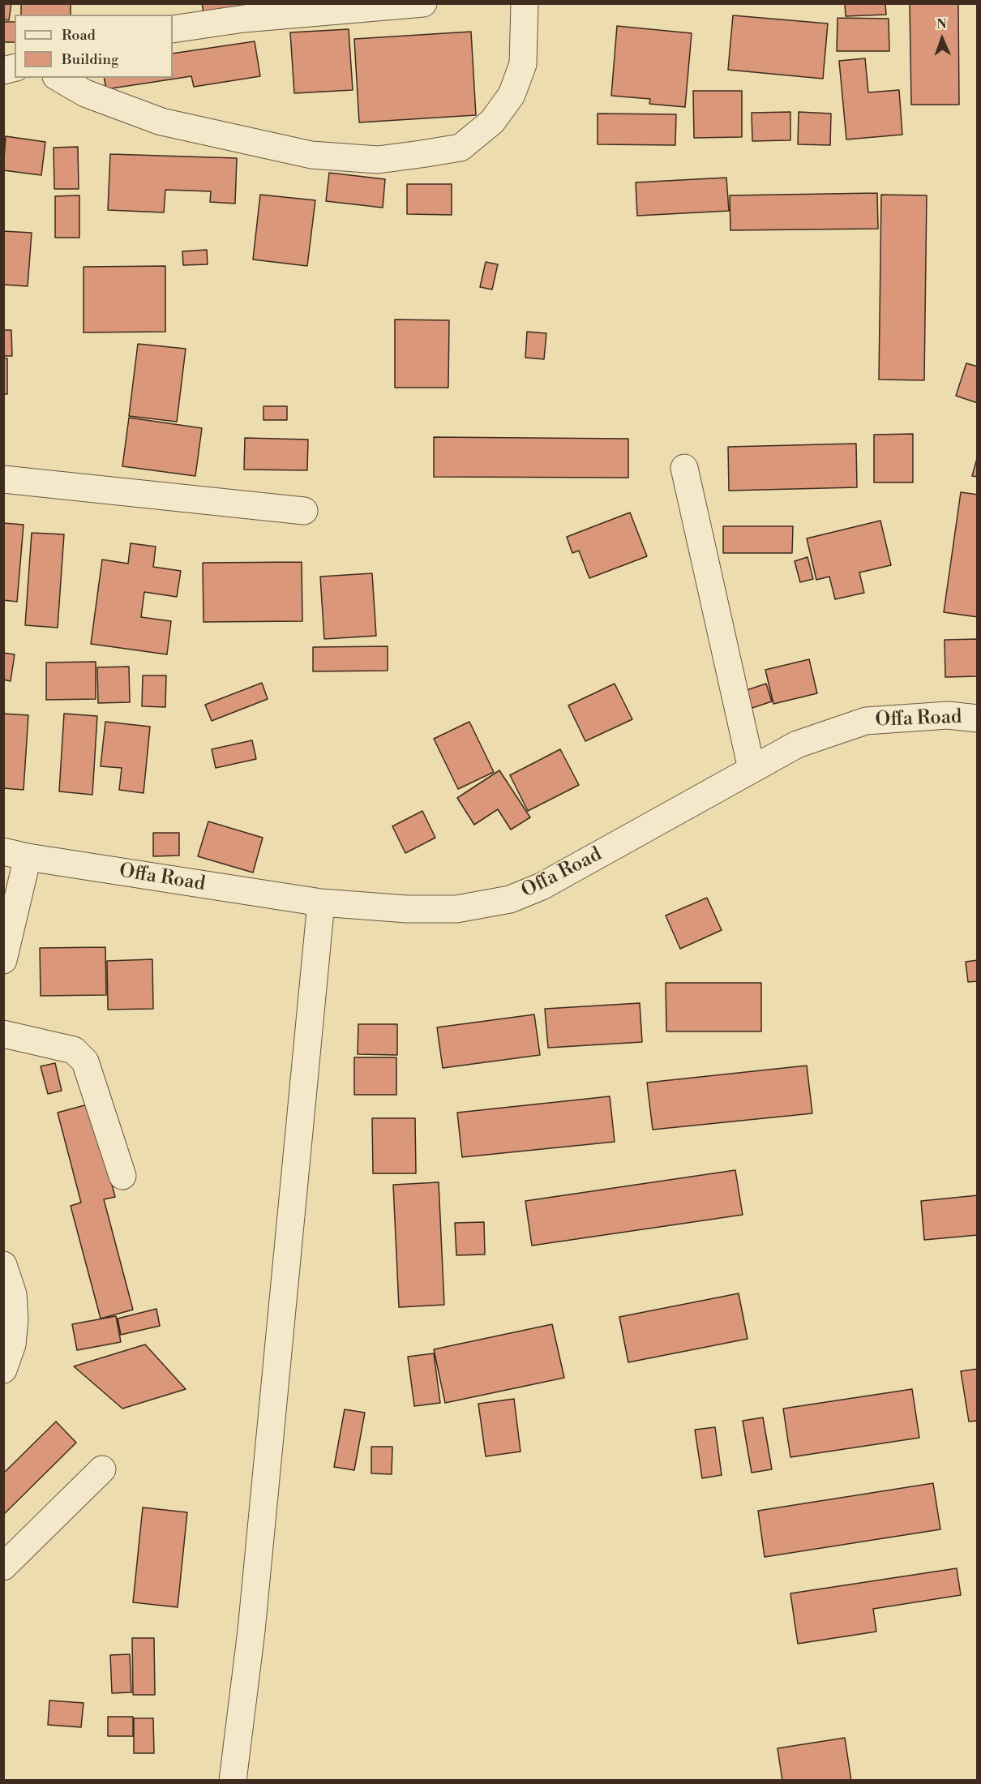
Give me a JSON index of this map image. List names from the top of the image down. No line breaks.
{"streets":{"street":["Offa Road"]},"legend":["Road","Building"],"north":"top"}
